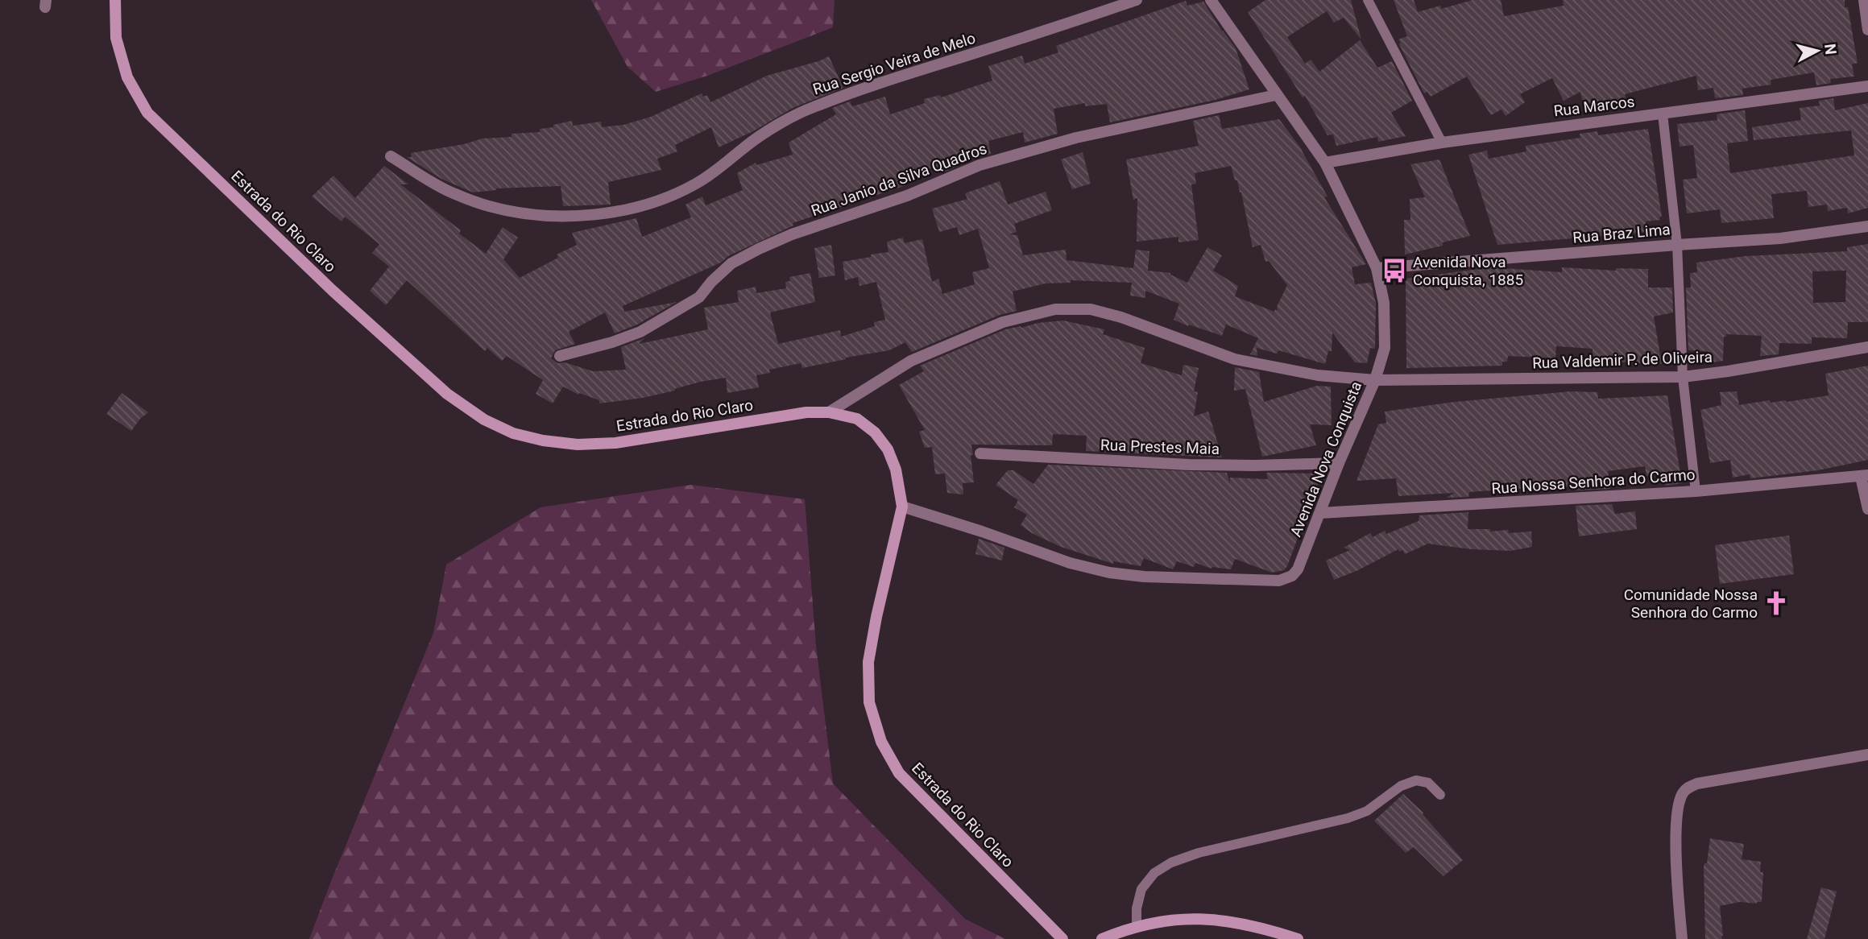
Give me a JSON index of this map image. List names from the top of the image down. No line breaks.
{"streets":{"main road":["Estrada do Rio Claro"],"street":["Rua Sergio Veira de Melo","Rua Marcos","Rua Janio da Silva Quadros","Rua Braz Lima","Rua Valdemir P. de Oliveira","Rua Prestes Maia","Avenida Nova Conquista","Rua Nossa Senhora do Carmo"]},"crossings":[["Rua Marcos","Avenida Nova Conquista"],["Rua Janio da Silva Quadros","Avenida Nova Conquista"],["Estrada do Rio Claro","Rua Valdemir P. de Oliveira"],["Estrada do Rio Claro","Avenida Nova Conquista"],["Rua Braz Lima","Avenida Nova Conquista"],["Rua Valdemir P. de Oliveira","Avenida Nova Conquista"],["Rua Prestes Maia","Avenida Nova Conquista"],["Avenida Nova Conquista","Rua Nossa Senhora do Carmo"]],"places":{"bus stop":["Avenida Nova Conquista, 1885"],"church":["Comunidade Nossa Senhora do Carmo"]},"north":"right"}
